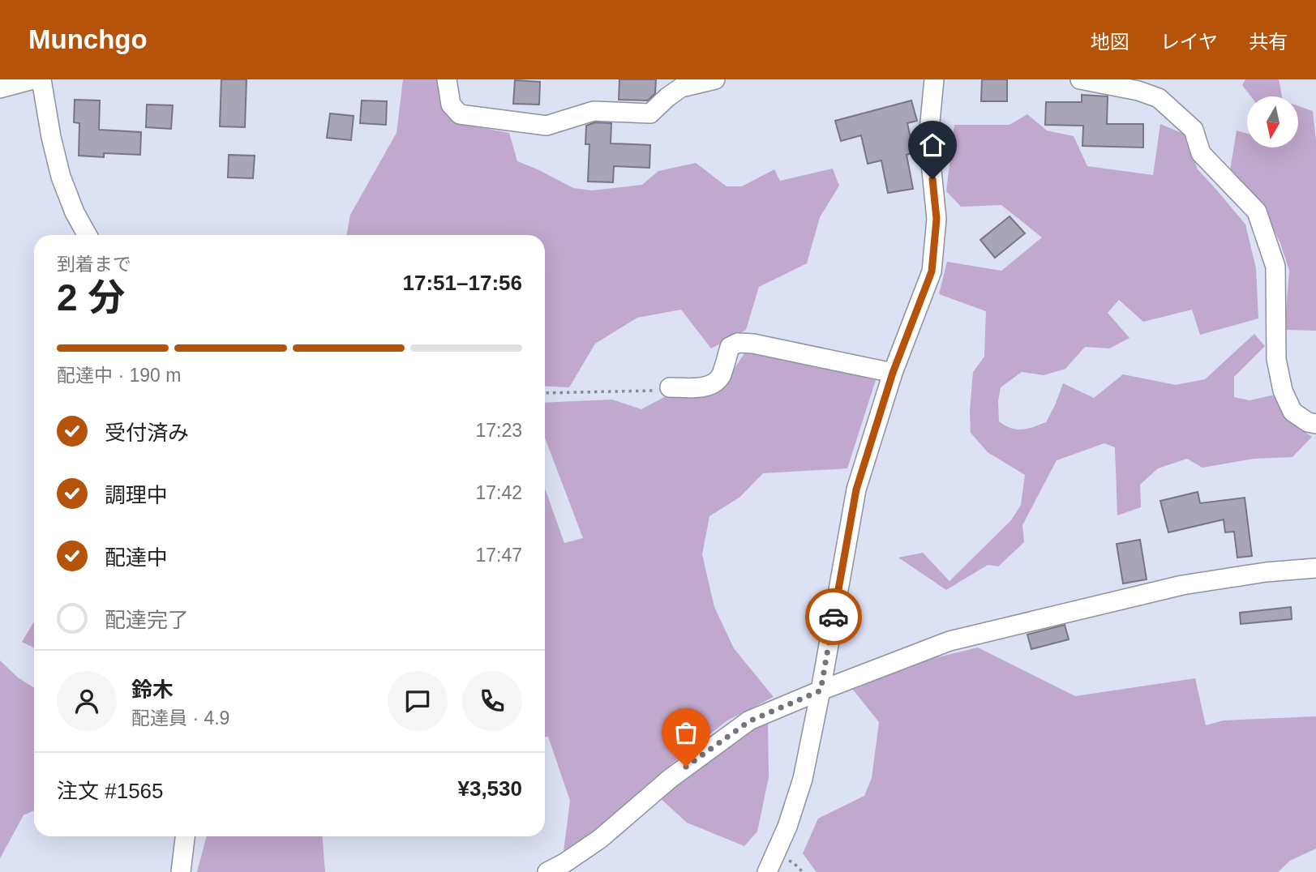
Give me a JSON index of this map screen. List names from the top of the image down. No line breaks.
{"north":"bottom","page":{"header":"Munchgo","nav":["地図","レイヤ","共有"],"heading":["2 分","到着まで","17:51–17:56"],"panel":["鈴木","配達員 · 4.9","注文 #1565","¥3,530"],"bar":"配達中 · 190 m","list":[["受付済み","17:23"],["調理中","17:42"],["配達中","17:47"],"配達完了"]}}
